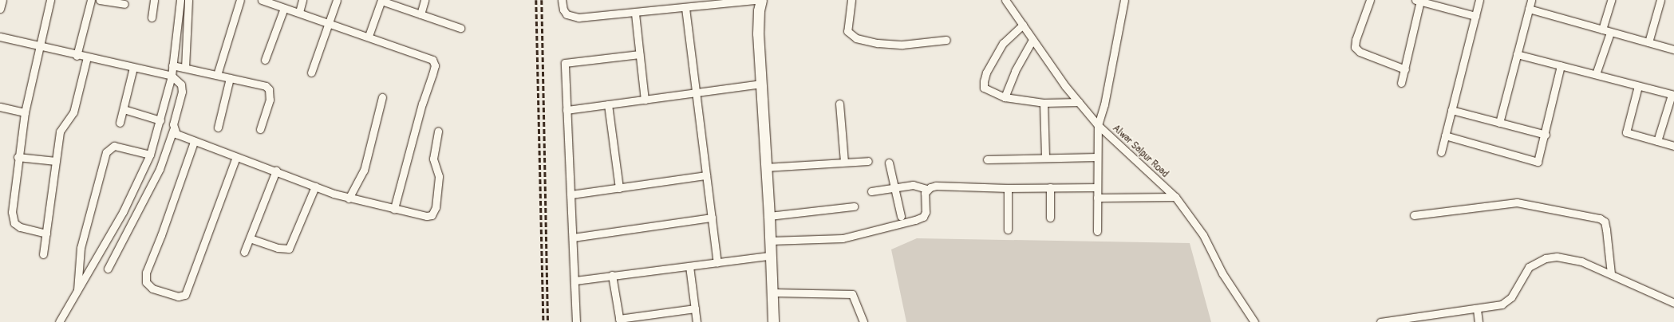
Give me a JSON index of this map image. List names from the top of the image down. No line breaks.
{"streets":{"street":["Alwar Salpur Road"]}}
